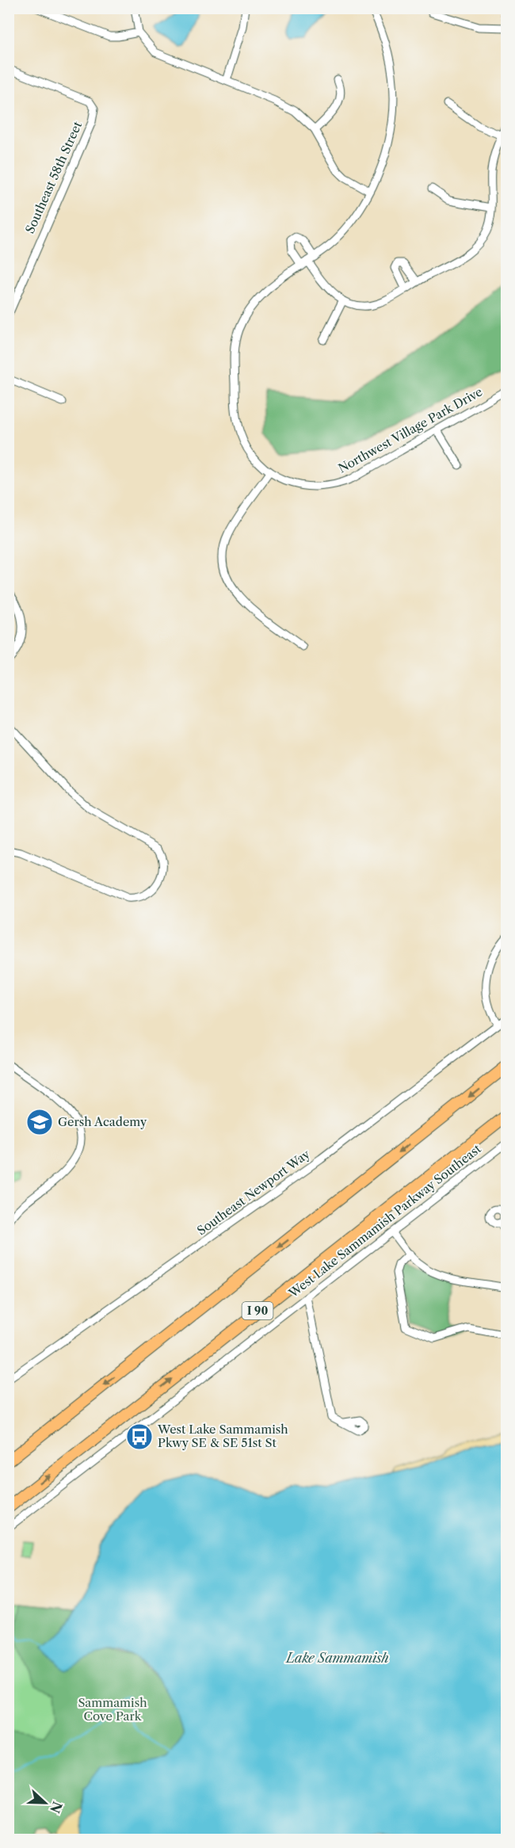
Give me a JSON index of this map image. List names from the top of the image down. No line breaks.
{"streets":{"highway":["I 90"],"street":["Southeast 58th Street","Northwest Village Park Drive","Southeast Newport Way","West Lake Sammamish Parkway Southeast"]},"water":["Lake Sammamish"],"parks":["Sammamish Cove Park"],"places":{"school or university":["Gersh Academy"],"bus stop":["West Lake Sammamish Pkwy SE & SE 51st St"]},"north":"right"}
